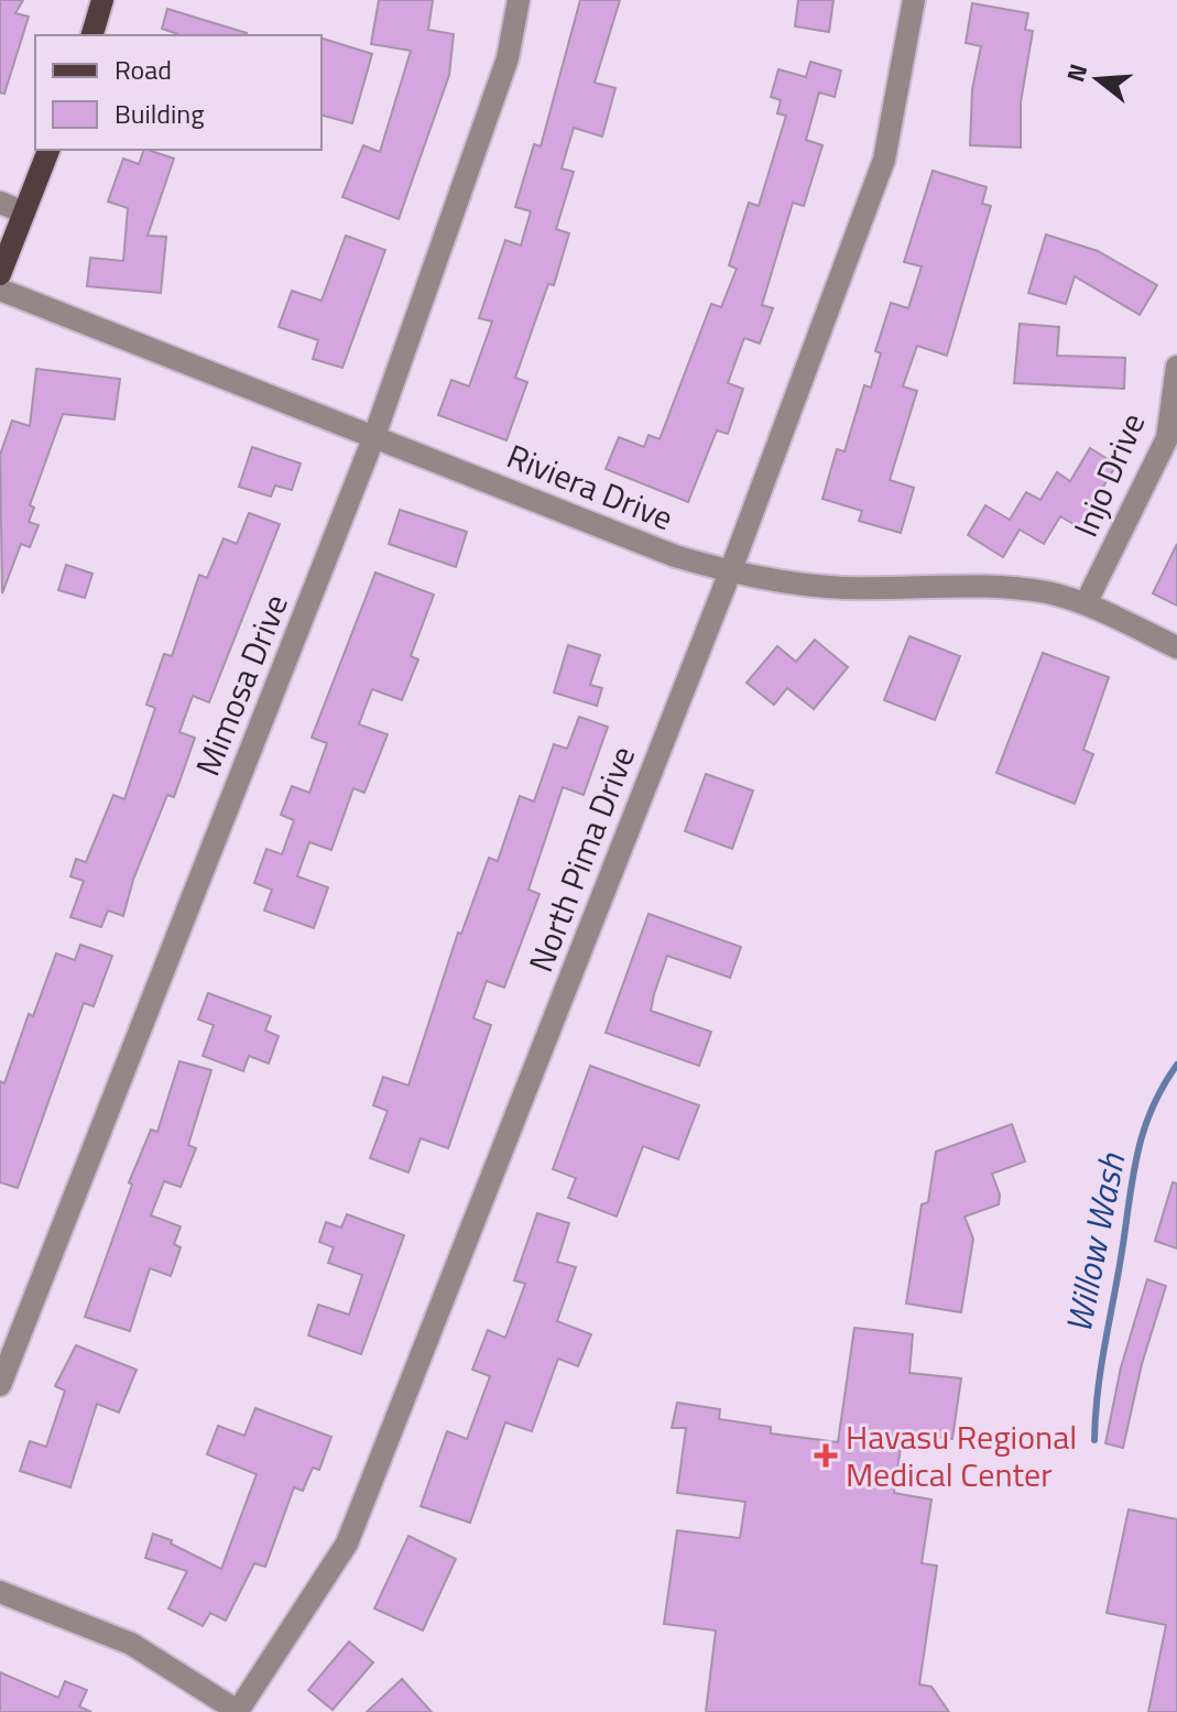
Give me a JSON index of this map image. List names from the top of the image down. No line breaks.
{"streets":{"street":["Injo Drive","Riviera Drive","Mimosa Drive","North Pima Drive"]},"crossings":[["Injo Drive","Riviera Drive"],["Riviera Drive","Mimosa Drive"],["Riviera Drive","North Pima Drive"]],"water":["Willow Wash"],"places":{"health":["Havasu Regional Medical Center"]},"legend":["Road","Building"],"north":"left"}
